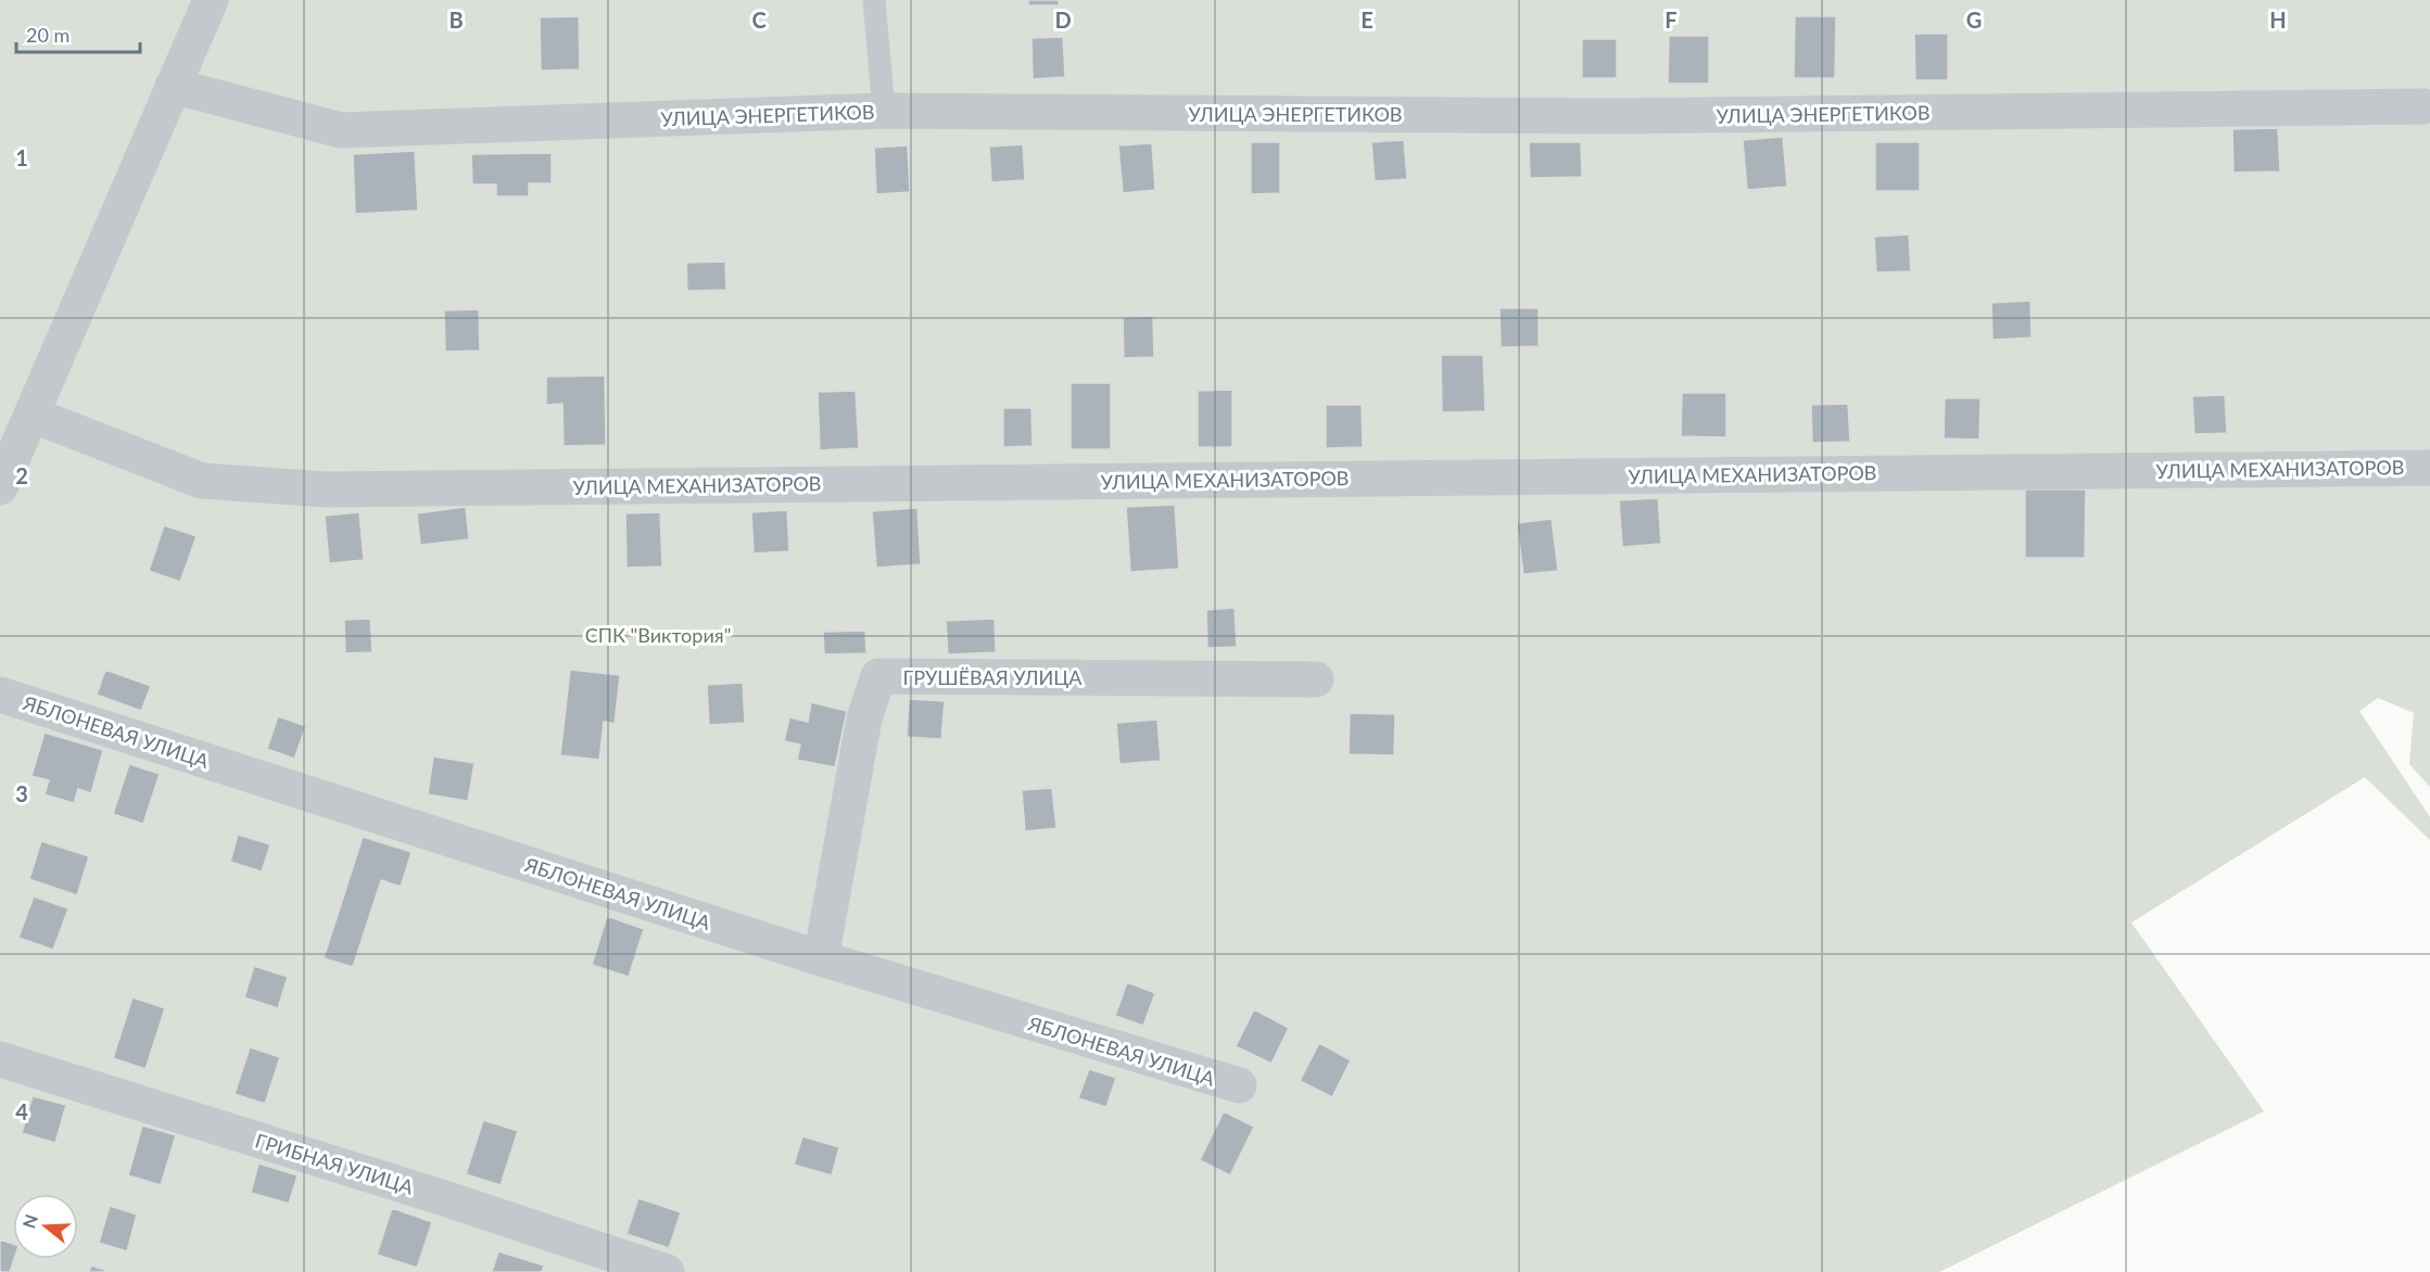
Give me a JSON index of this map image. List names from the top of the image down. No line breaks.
{"streets":{"street":["УЛИЦА ЭНЕРГЕТИКОВ","УЛИЦА МЕХАНИЗАТОРОВ","ГРУШЁВАЯ УЛИЦА","ЯБЛОНЕВАЯ УЛИЦА","ГРИБНАЯ УЛИЦА"]},"crossings":[["ГРУШЁВАЯ УЛИЦА","ЯБЛОНЕВАЯ УЛИЦА"]],"parks":["СПК \"Виктория\""],"scale_bar":"20 m","north":"left","grid":{"columns":["B","C","D","E","F","G","H"],"rows":["1","2","3","4"]}}
